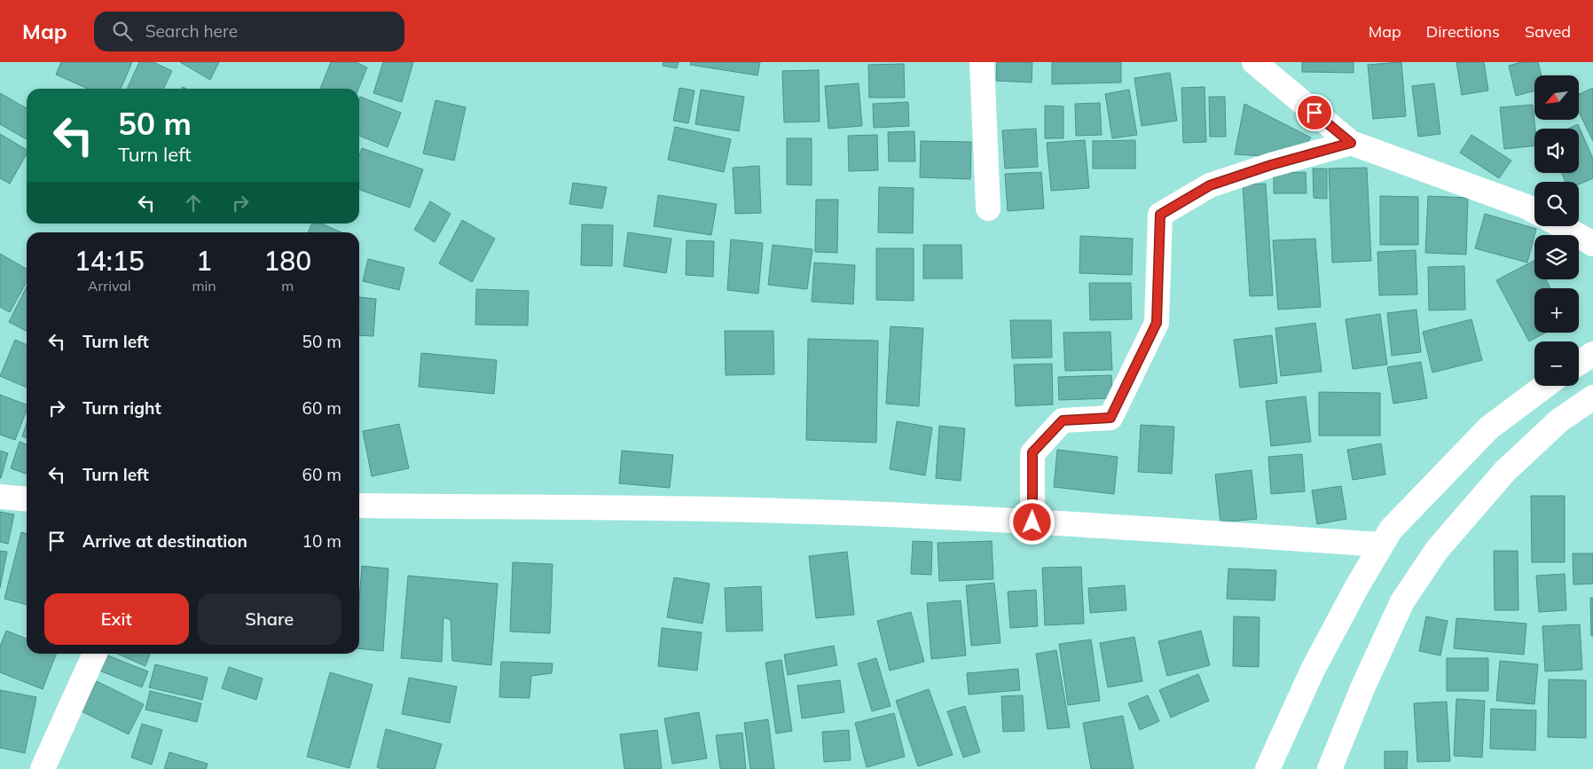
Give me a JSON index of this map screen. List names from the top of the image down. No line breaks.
{"north":"bottom left","page":{"header":"Map","search":"Search here","nav":["Map","Directions","Saved"],"map_buttons":["+","−"],"turn":["50 m","Turn left"],"eta":["14:15","Arrival","1","min","180","m"],"list":[{"name":"Turn left","value":"50 m"},{"name":"Turn right","value":"60 m"},{"name":"Turn left","value":"60 m"},{"name":"Arrive at destination","value":"10 m"}],"buttons":["Exit","Share"]}}
